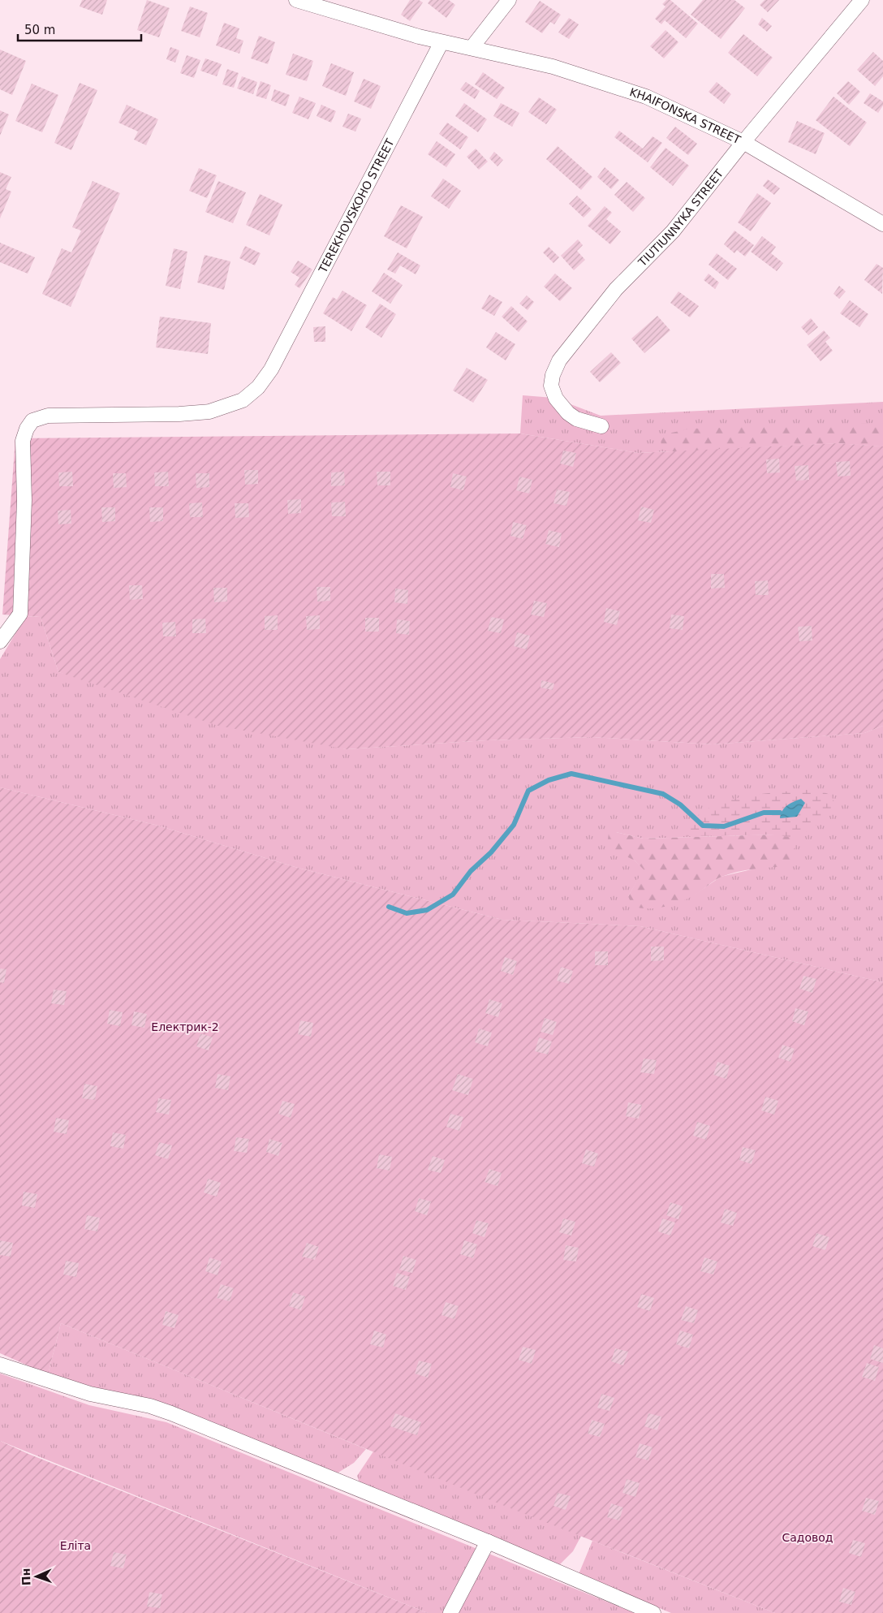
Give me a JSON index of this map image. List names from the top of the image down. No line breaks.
{"streets":{"street":["KHAIFONSKA STREET","TEREKHOVSKOHO STREET","TIUTIUNNYKA STREET"]},"crossings":[["KHAIFONSKA STREET","TIUTIUNNYKA STREET"]],"parks":["Електрик-2","Садовод","Еліта"],"scale_bar":"50 m","north":"left"}
